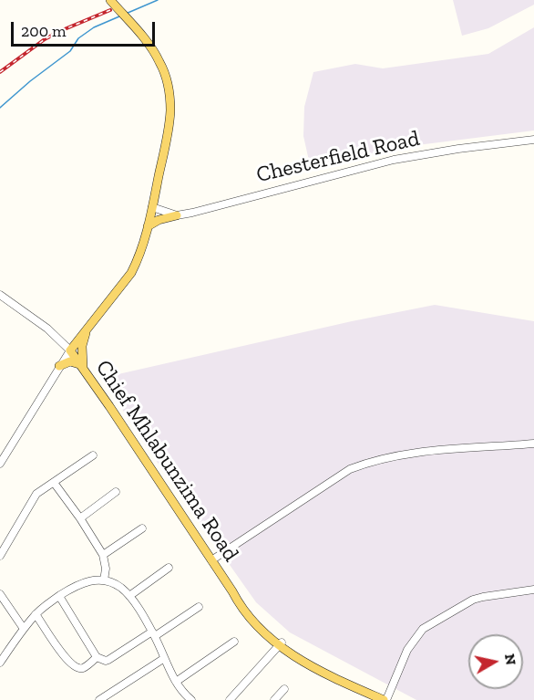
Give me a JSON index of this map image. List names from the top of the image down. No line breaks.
{"streets":{"main road":["Chief Mhlabunzima Road"],"street":["Chesterfield Road"]},"scale_bar":"200 m","north":"right"}
